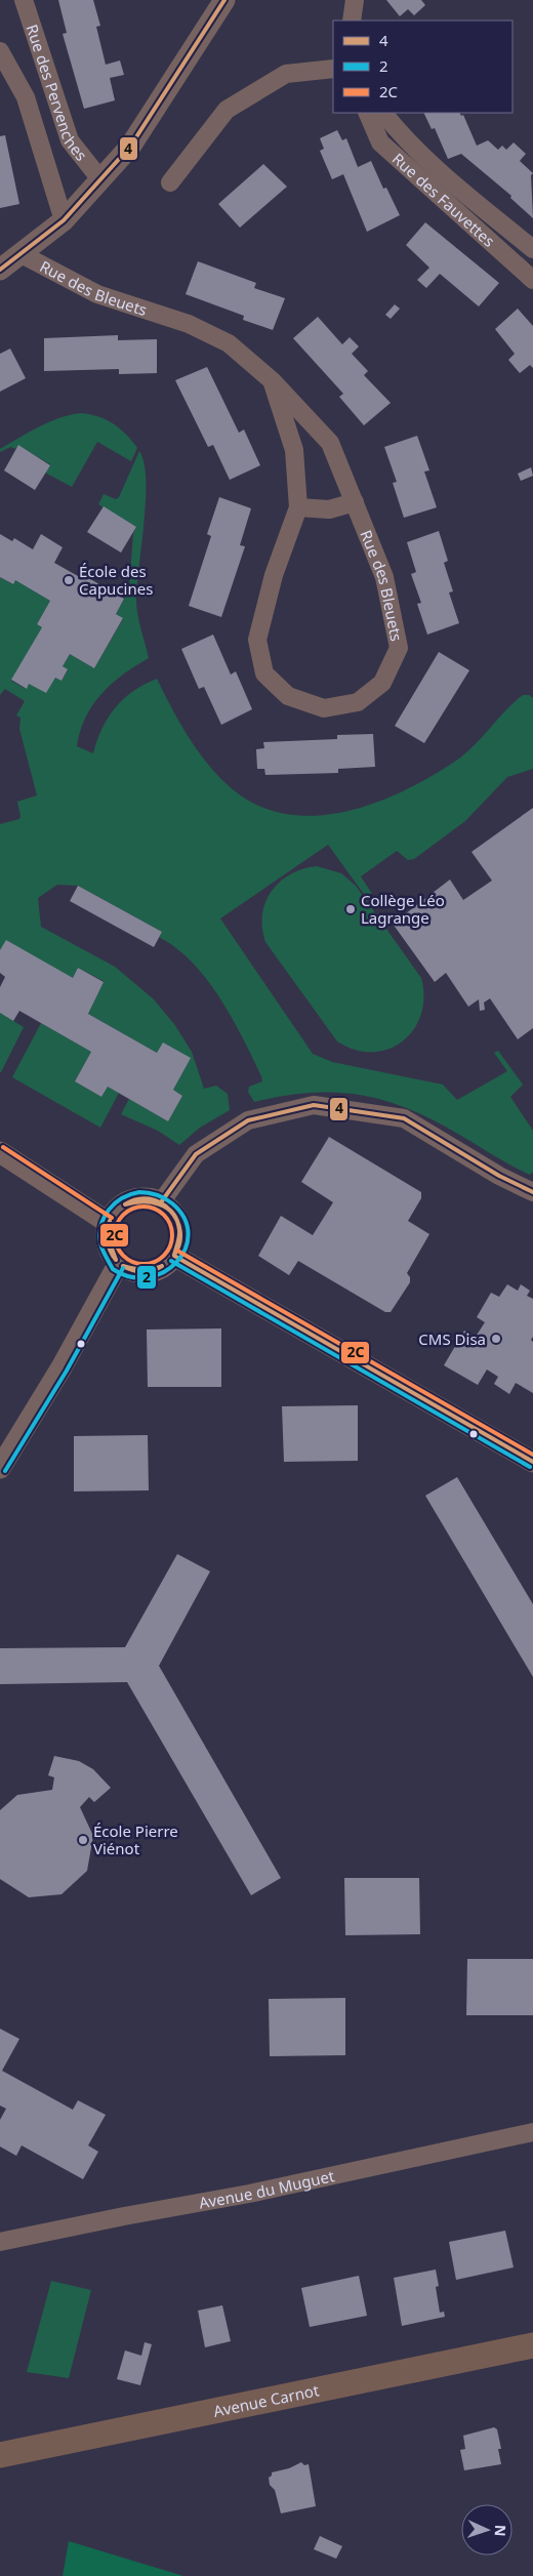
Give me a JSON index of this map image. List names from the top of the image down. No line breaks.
{"streets":{"main road":["Avenue Carnot"],"street":["Rue des Pervenches","Rue des Fauvettes","Rue des Bleuets","Avenue du Muguet"]},"places":["École des Capucines","Collège Léo Lagrange","CMS Disa","École Pierre Viénot"],"lines":["transit line 4","transit line 2C","transit line 2"],"legend":["4","2","2C"],"north":"right"}
